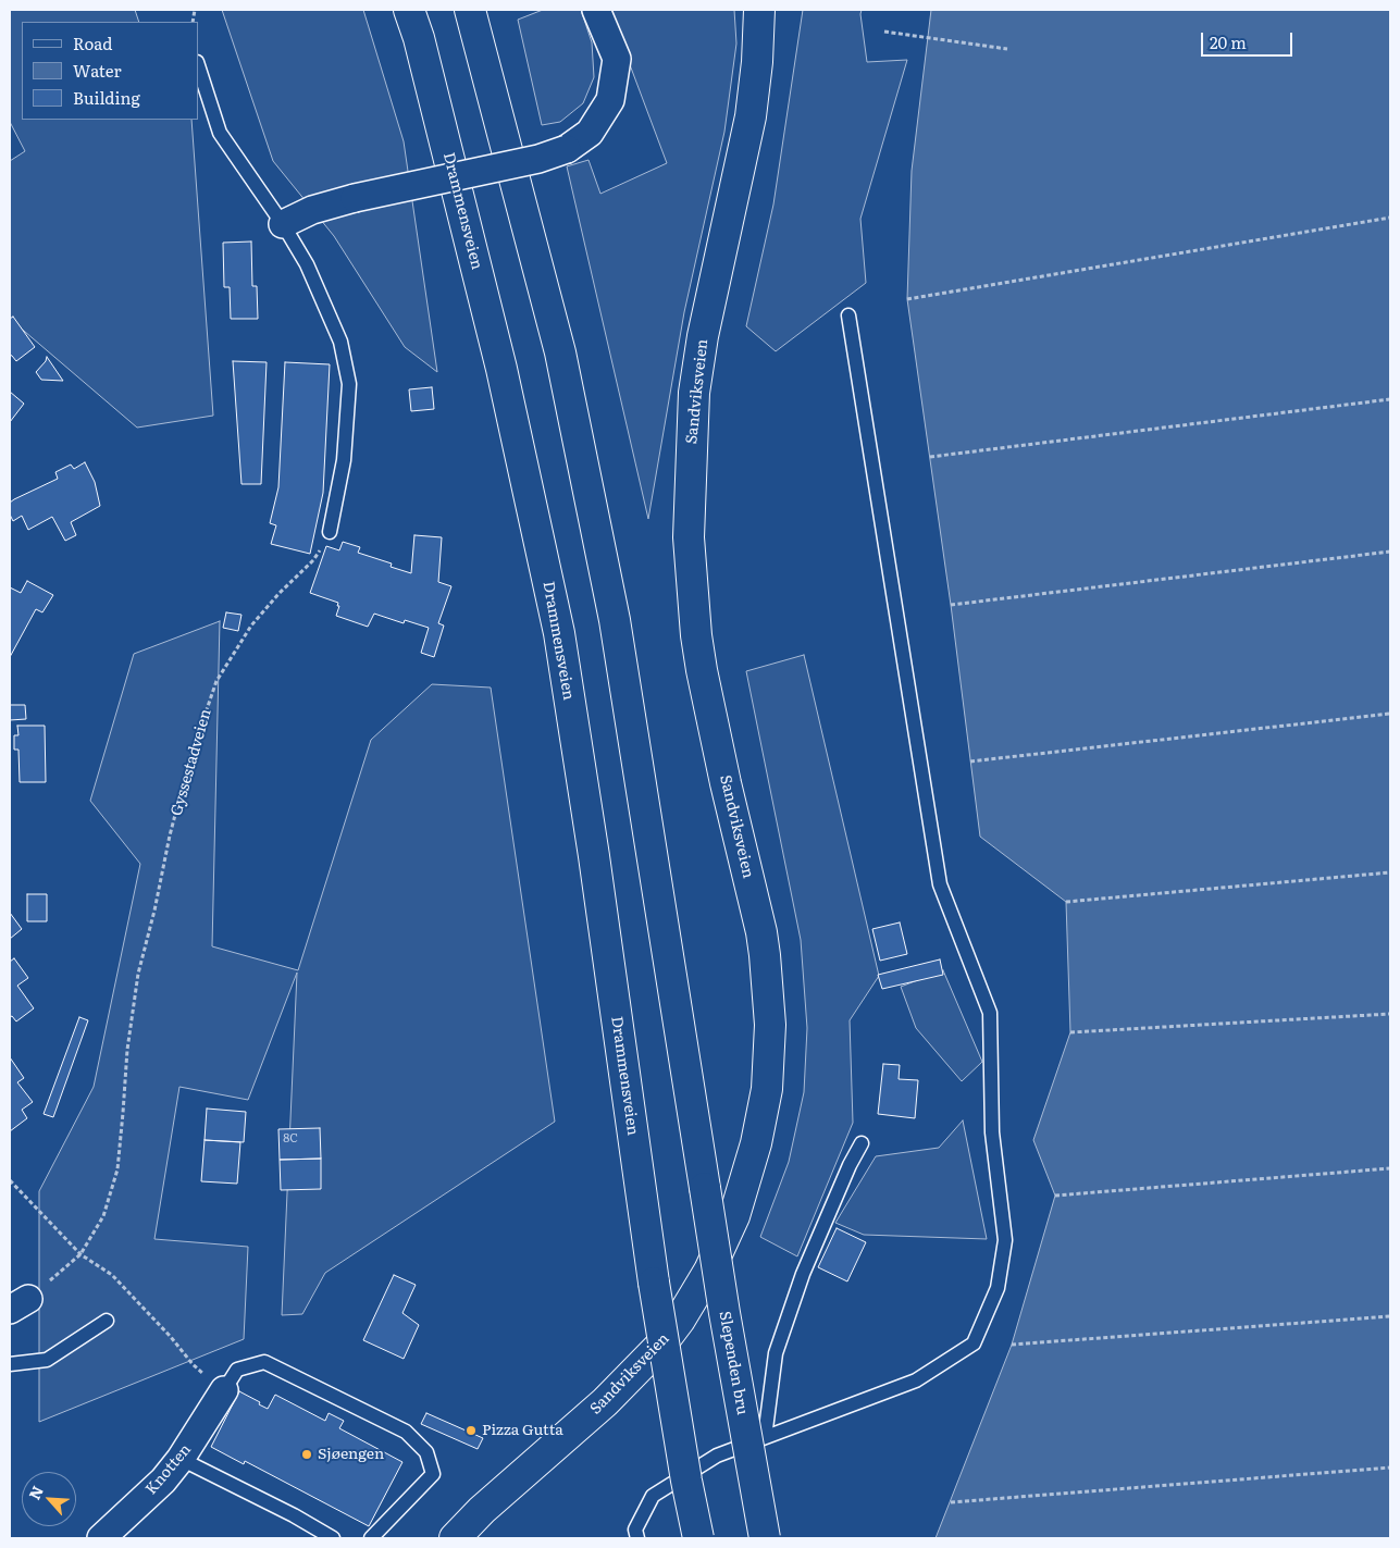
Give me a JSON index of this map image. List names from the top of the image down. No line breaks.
{"streets":{"main road":["Drammensveien","Sandviksveien","Slependen bru"],"street":["Knotten"],"path":["Gyssestadveien"]},"places":["Pizza Gutta","Sjøengen"],"house_numbers":["8C"],"legend":["Road","Water","Building"],"scale_bar":"20 m","north":"top left"}
